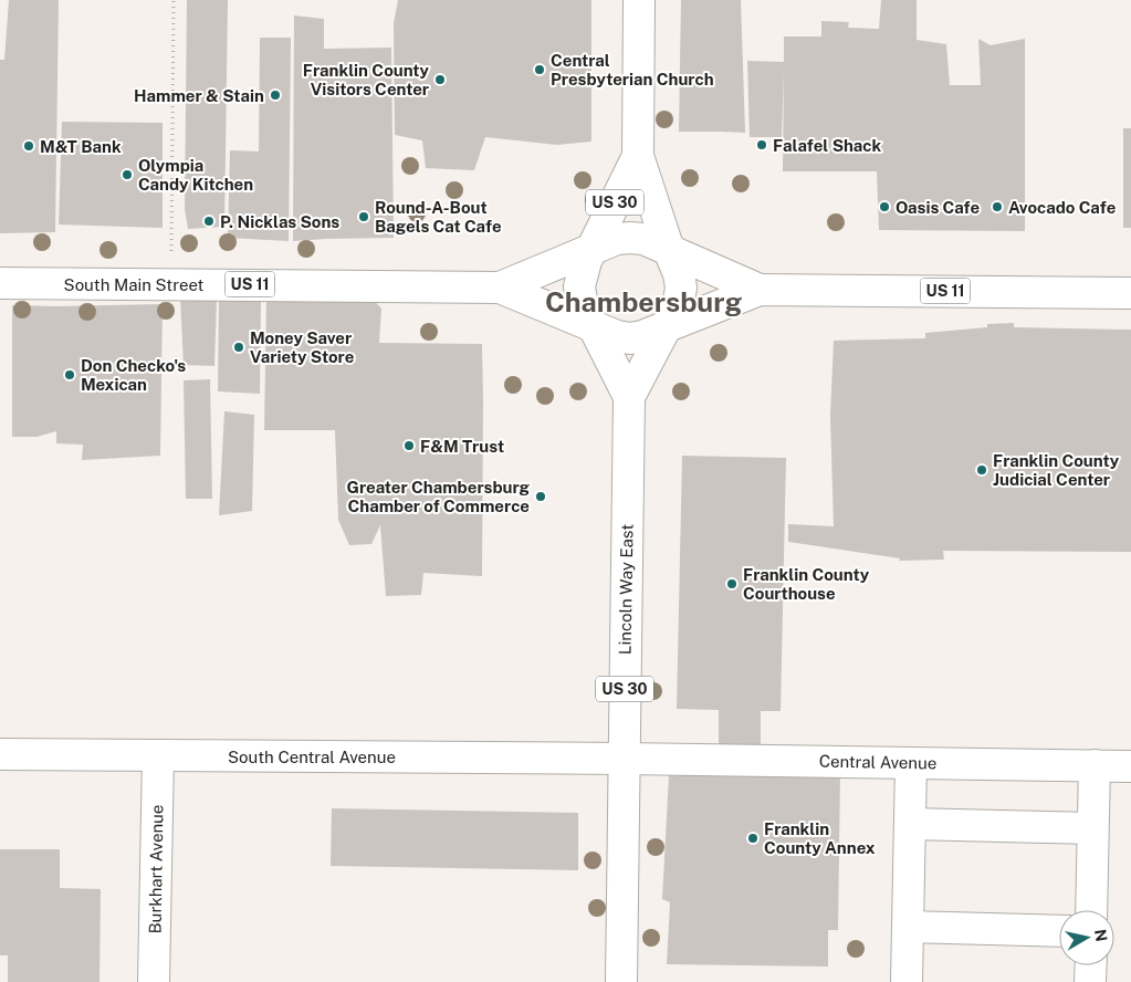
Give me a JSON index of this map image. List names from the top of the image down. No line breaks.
{"streets":{"main road":["US 30","South Main Street","US 11","Lincoln Way East","South Central Avenue","Central Avenue","Burkhart Avenue"]},"crossings":[["US 30","South Main Street"],["US 30","US 11"],["US 30","Lincoln Way East"],["South Main Street","US 11"],["South Main Street","Lincoln Way East"],["US 11","Lincoln Way East"],["Lincoln Way East","South Central Avenue"],["Lincoln Way East","Central Avenue"],["South Central Avenue","Central Avenue"],["South Central Avenue","Burkhart Avenue"]],"districts":["Chambersburg"],"places":["Central Presbyterian Church","Franklin County Visitors Center","Hammer & Stain","Falafel Shack","M&T Bank","Olympia Candy Kitchen","Oasis Cafe","Avocado Cafe","Round-A-Bout Bagels Cat Cafe","P. Nicklas Sons","Money Saver Variety Store","Don Checko's Mexican","F&M Trust","Franklin County Judicial Center","Greater Chambersburg Chamber of Commerce","Franklin County Courthouse","Franklin County Annex"],"north":"right"}
